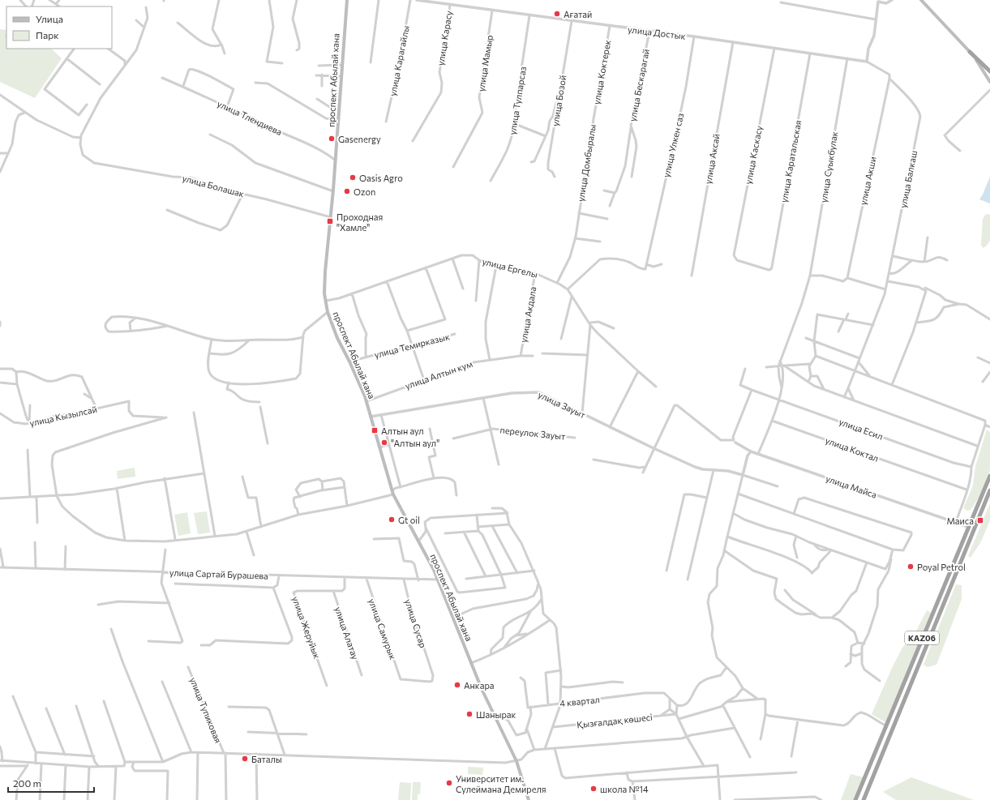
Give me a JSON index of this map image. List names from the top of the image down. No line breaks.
{"streets":{"highway":["KАZ06"],"main road":["проспект Абылай хана"],"street":["улица Достык","улица Карасу","улица Карагайлы","улица Мамыр","улица Коктерек","улица Бескарагай","улица Тулпарсаз","улица Бозой","улица Тлендиева","улица Улкен саз","улица Каскасу","улица Аксай","улица Каратальская","улица Домбыралы","улица Суыкбулак","улица Балкаш","улица Акши","улица Болашак","улица Ергелы","улица Акдала","улица Темирказык","улица Алтын кум","улица Зауыт","улица Кызылсай","улица Есил","переулок Зауыт","улица Коктал","улица Майса","улица Сартай Бурашева","улица Сусар","улица Жеруйык","улица Самурык","улица Алатау","4 квартал","улица Тупиковая","Қызғалдақ көшесі"]},"crossings":[["улица Достык","улица Карасу"],["улица Достык","улица Мамыр"],["улица Достык","улица Коктерек"],["улица Достык","улица Бескарагай"],["улица Достык","улица Тулпарсаз"],["улица Достык","улица Бозой"],["улица Достык","улица Улкен саз"],["улица Достык","улица Каскасу"],["улица Достык","улица Аксай"],["улица Достык","улица Каратальская"],["улица Достык","улица Суыкбулак"],["улица Достык","улица Балкаш"],["улица Достык","улица Акши"],["улица Коктерек","улица Домбыралы"],["проспект Абылай хана","улица Тлендиева"],["проспект Абылай хана","улица Болашак"],["проспект Абылай хана","улица Ергелы"],["проспект Абылай хана","улица Темирказык"],["проспект Абылай хана","улица Алтын кум"],["проспект Абылай хана","улица Зауыт"],["проспект Абылай хана","улица Сартай Бурашева"],["улица Каскасу","улица Каратальская"],["улица Домбыралы","улица Ергелы"],["улица Балкаш","улица Акши"],["улица Ергелы","улица Акдала"],["улица Акдала","улица Алтын кум"],["улица Майса","KАZ06"],["улица Сартай Бурашева","улица Сусар"],["улица Сартай Бурашева","улица Самурык"],["улица Сусар","улица Самурык"],["улица Жеруйык","улица Алатау"]],"places":{"other":["Ағатай","Gasenergy","Oasis Agro","Ozon","\"Алтын аул\"","Gt oil","Poyal Petrol","Анкара","Шанырак","Баталы","Университет им. Сулеймана Демиреля","школа №14"],"transit":["Проходная \"Хамле\"","Алтын аул","Маиса"]},"legend":["Улица","Парк"],"scale_bar":"200 m"}
